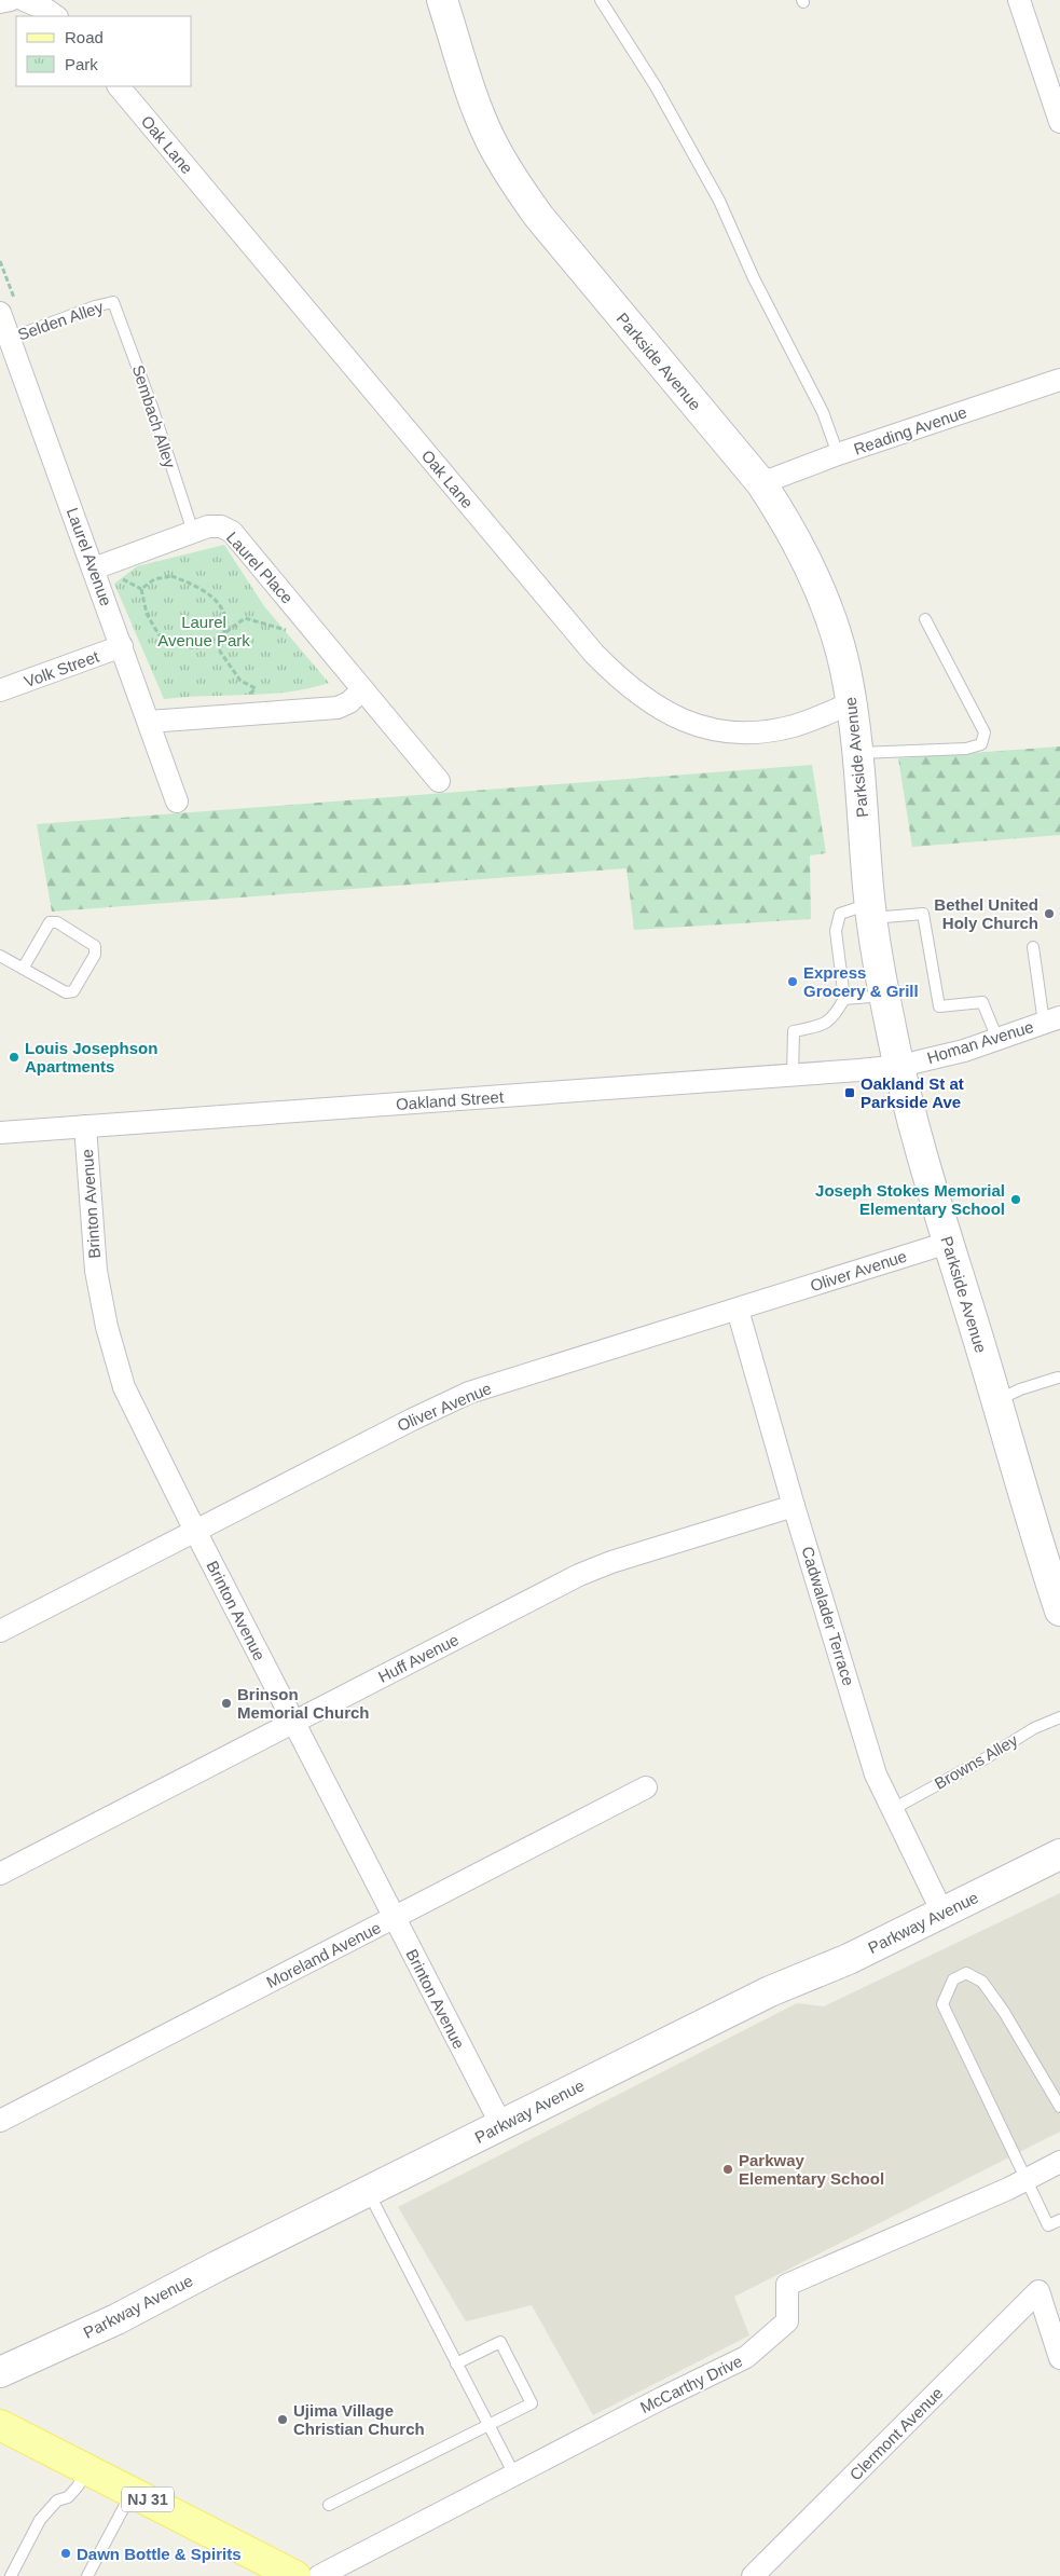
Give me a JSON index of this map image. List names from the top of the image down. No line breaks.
{"streets":{"main road":["Parkside Avenue","Parkway Avenue","NJ 31"],"street":["Oak Lane","Reading Avenue","Laurel Avenue","Laurel Place","Volk Street","Homan Avenue","Oakland Street","Brinton Avenue","Oliver Avenue","Cadwalader Terrace","Huff Avenue","Moreland Avenue","McCarthy Drive","Clermont Avenue"],"lane":["Selden Alley","Sembach Alley","Browns Alley"]},"crossings":[["Oak Lane","Parkside Avenue"],["Selden Alley","Sembach Alley"],["Selden Alley","Laurel Avenue"],["Parkside Avenue","Reading Avenue"],["Parkside Avenue","Homan Avenue"],["Parkside Avenue","Oakland Street"],["Parkside Avenue","Oliver Avenue"],["Sembach Alley","Laurel Place"],["Laurel Avenue","Laurel Place"],["Laurel Avenue","Volk Street"],["Homan Avenue","Oakland Street"],["Oakland Street","Brinton Avenue"],["Brinton Avenue","Oliver Avenue"],["Brinton Avenue","Huff Avenue"],["Brinton Avenue","Parkway Avenue"],["Brinton Avenue","Moreland Avenue"],["Oliver Avenue","Cadwalader Terrace"],["Cadwalader Terrace","Huff Avenue"],["Cadwalader Terrace","Browns Alley"],["Cadwalader Terrace","Parkway Avenue"]],"parks":["Laurel Avenue Park"],"places":{"other":["Bethel United Holy Church","Express Grocery & Grill","Louis Josephson Apartments","Joseph Stokes Memorial Elementary School","Brinson Memorial Church","Parkway Elementary School","Ujima Village Christian Church","Dawn Bottle & Spirits"],"transit":["Oakland St at Parkside Ave"]},"legend":["Road","Park"]}
